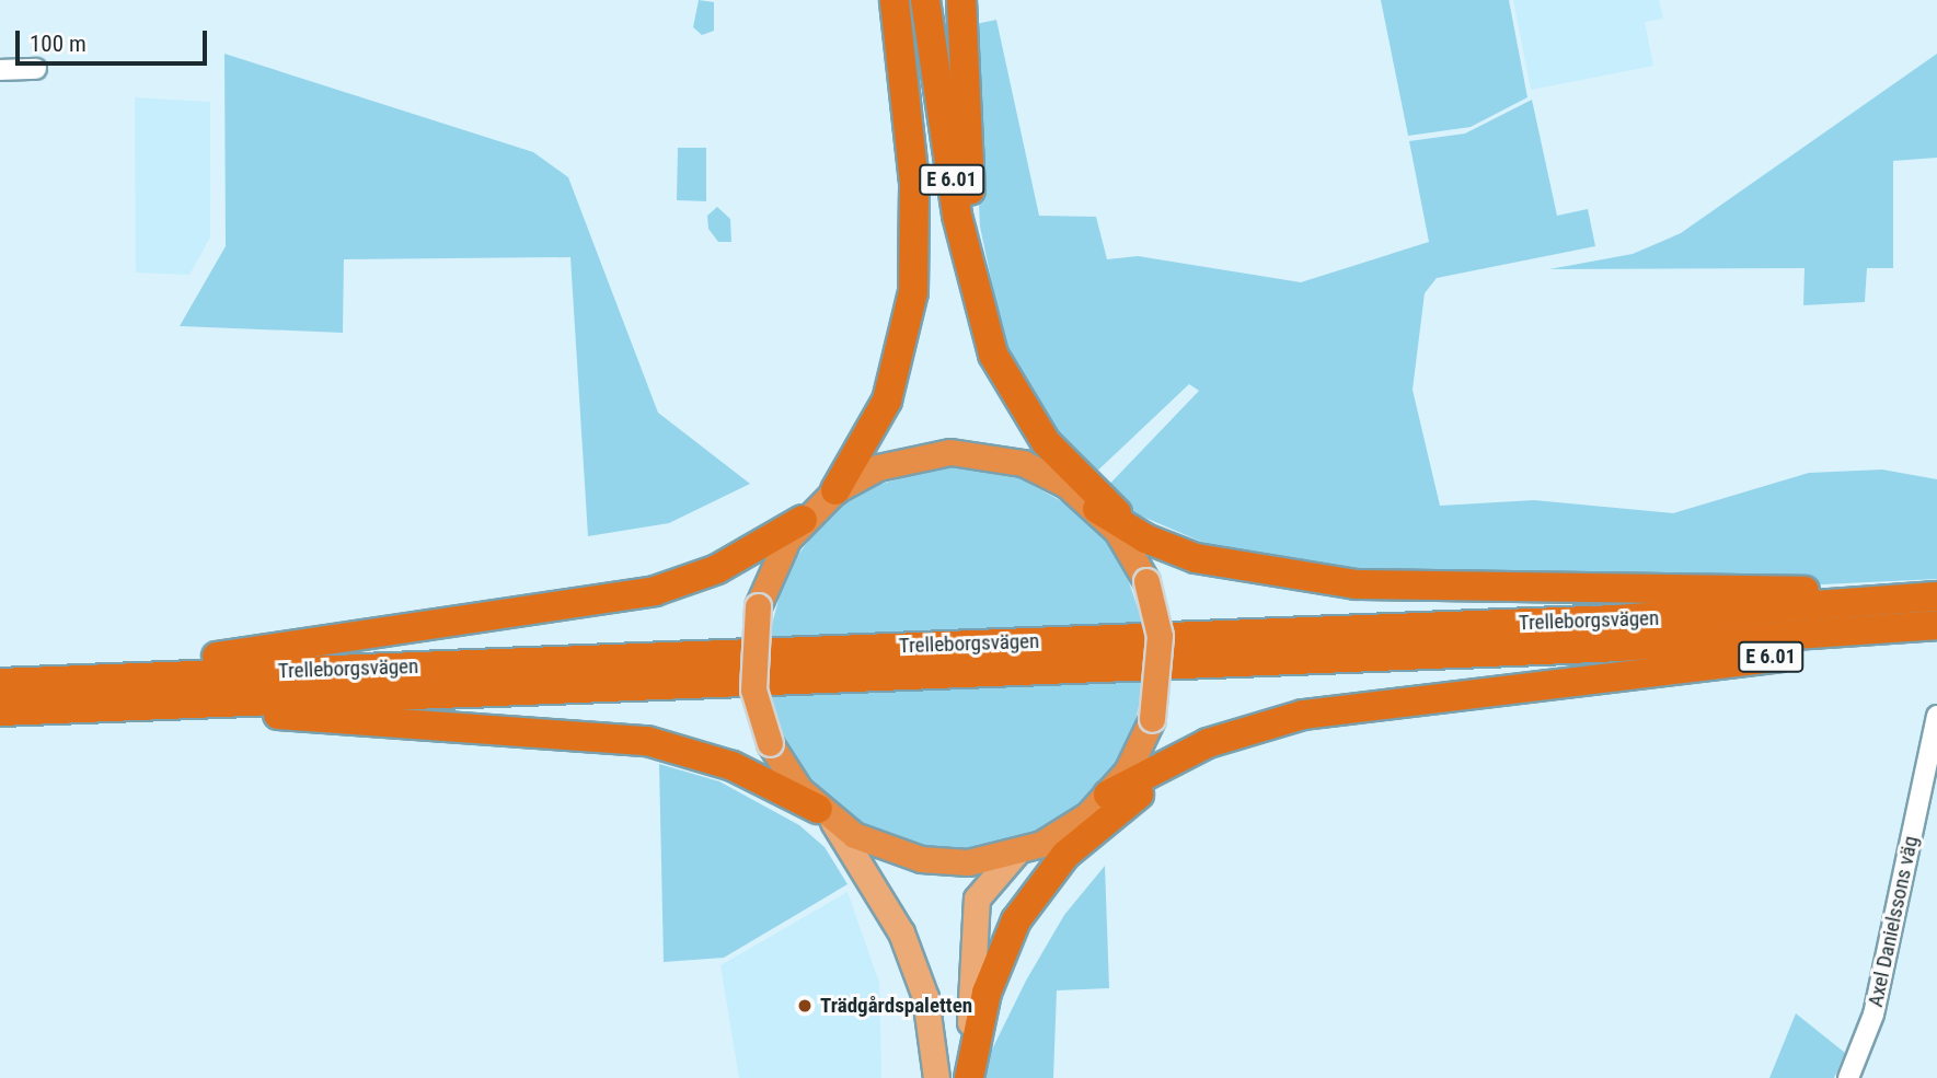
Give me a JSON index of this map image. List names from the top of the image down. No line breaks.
{"streets":{"highway":["E 6.01","Trelleborgsvägen"],"street":["Axel Danielssons väg"]},"places":["Trädgårdspaletten"],"scale_bar":"100 m"}
